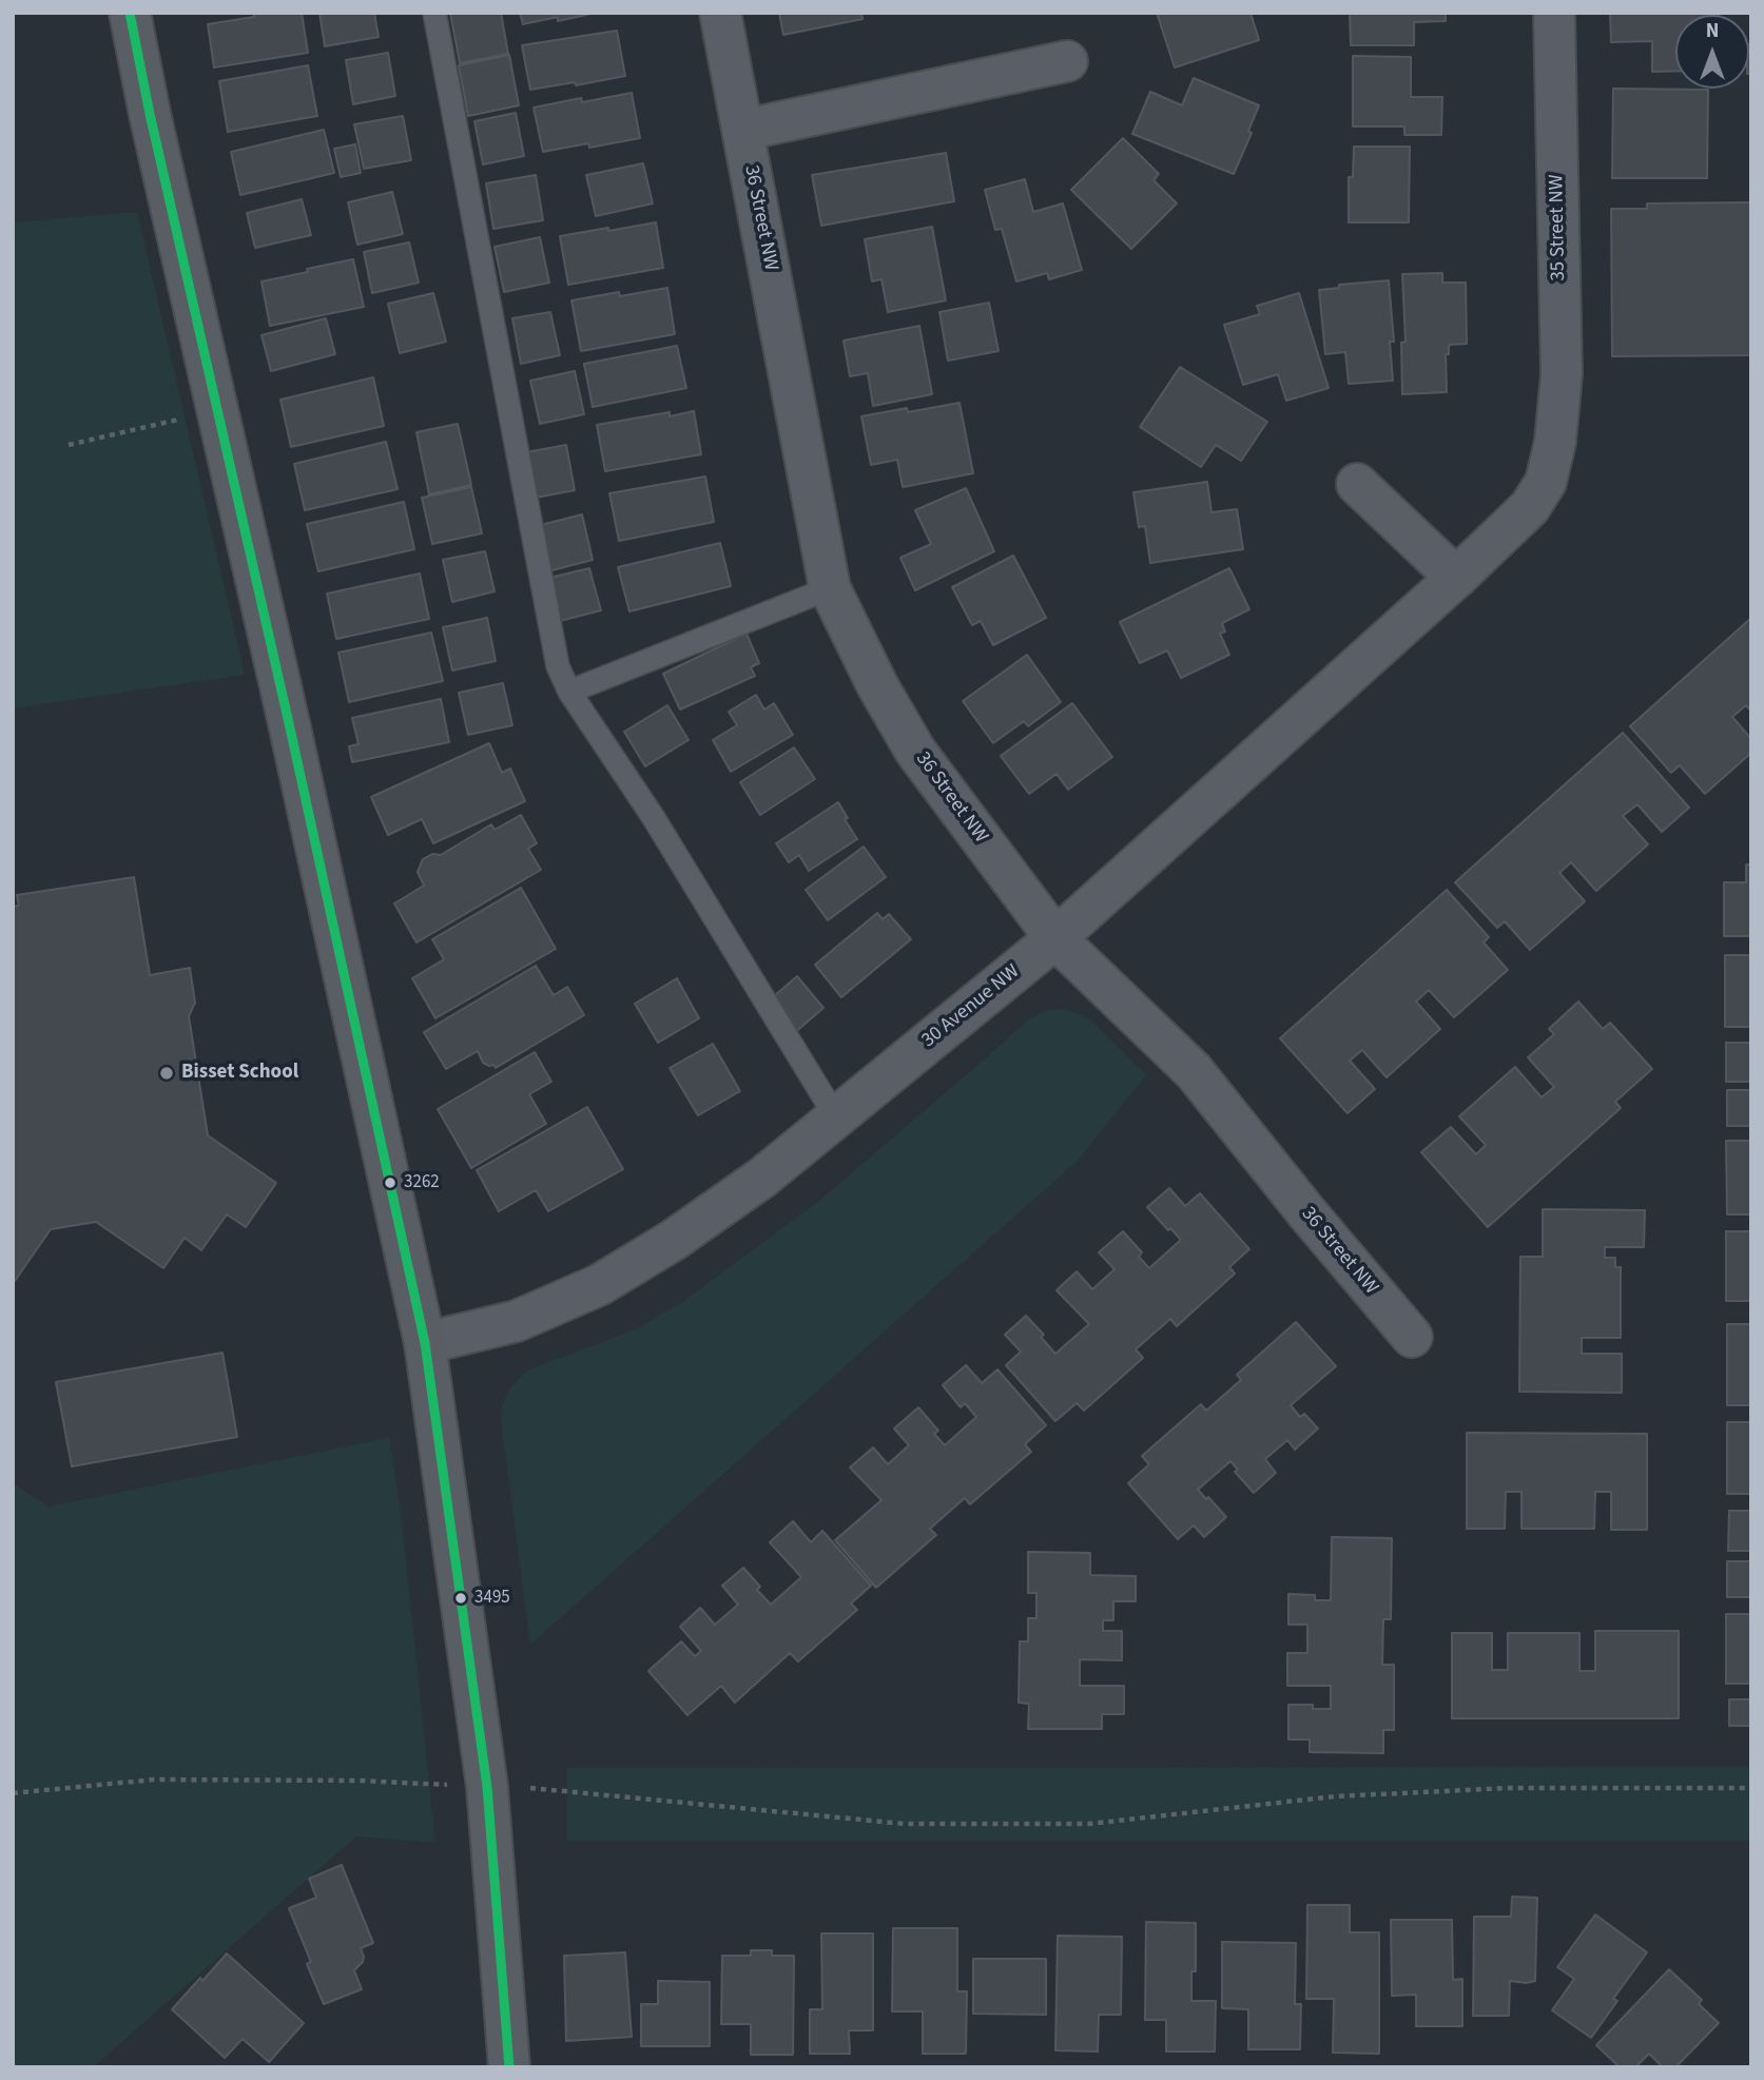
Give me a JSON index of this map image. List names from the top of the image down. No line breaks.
{"streets":{"street":["36 Street NW","35 Street NW","30 Avenue NW"]},"crossings":[["36 Street NW","30 Avenue NW"],["35 Street NW","30 Avenue NW"]],"places":["Bisset School","3262","3495"],"north":"top"}
